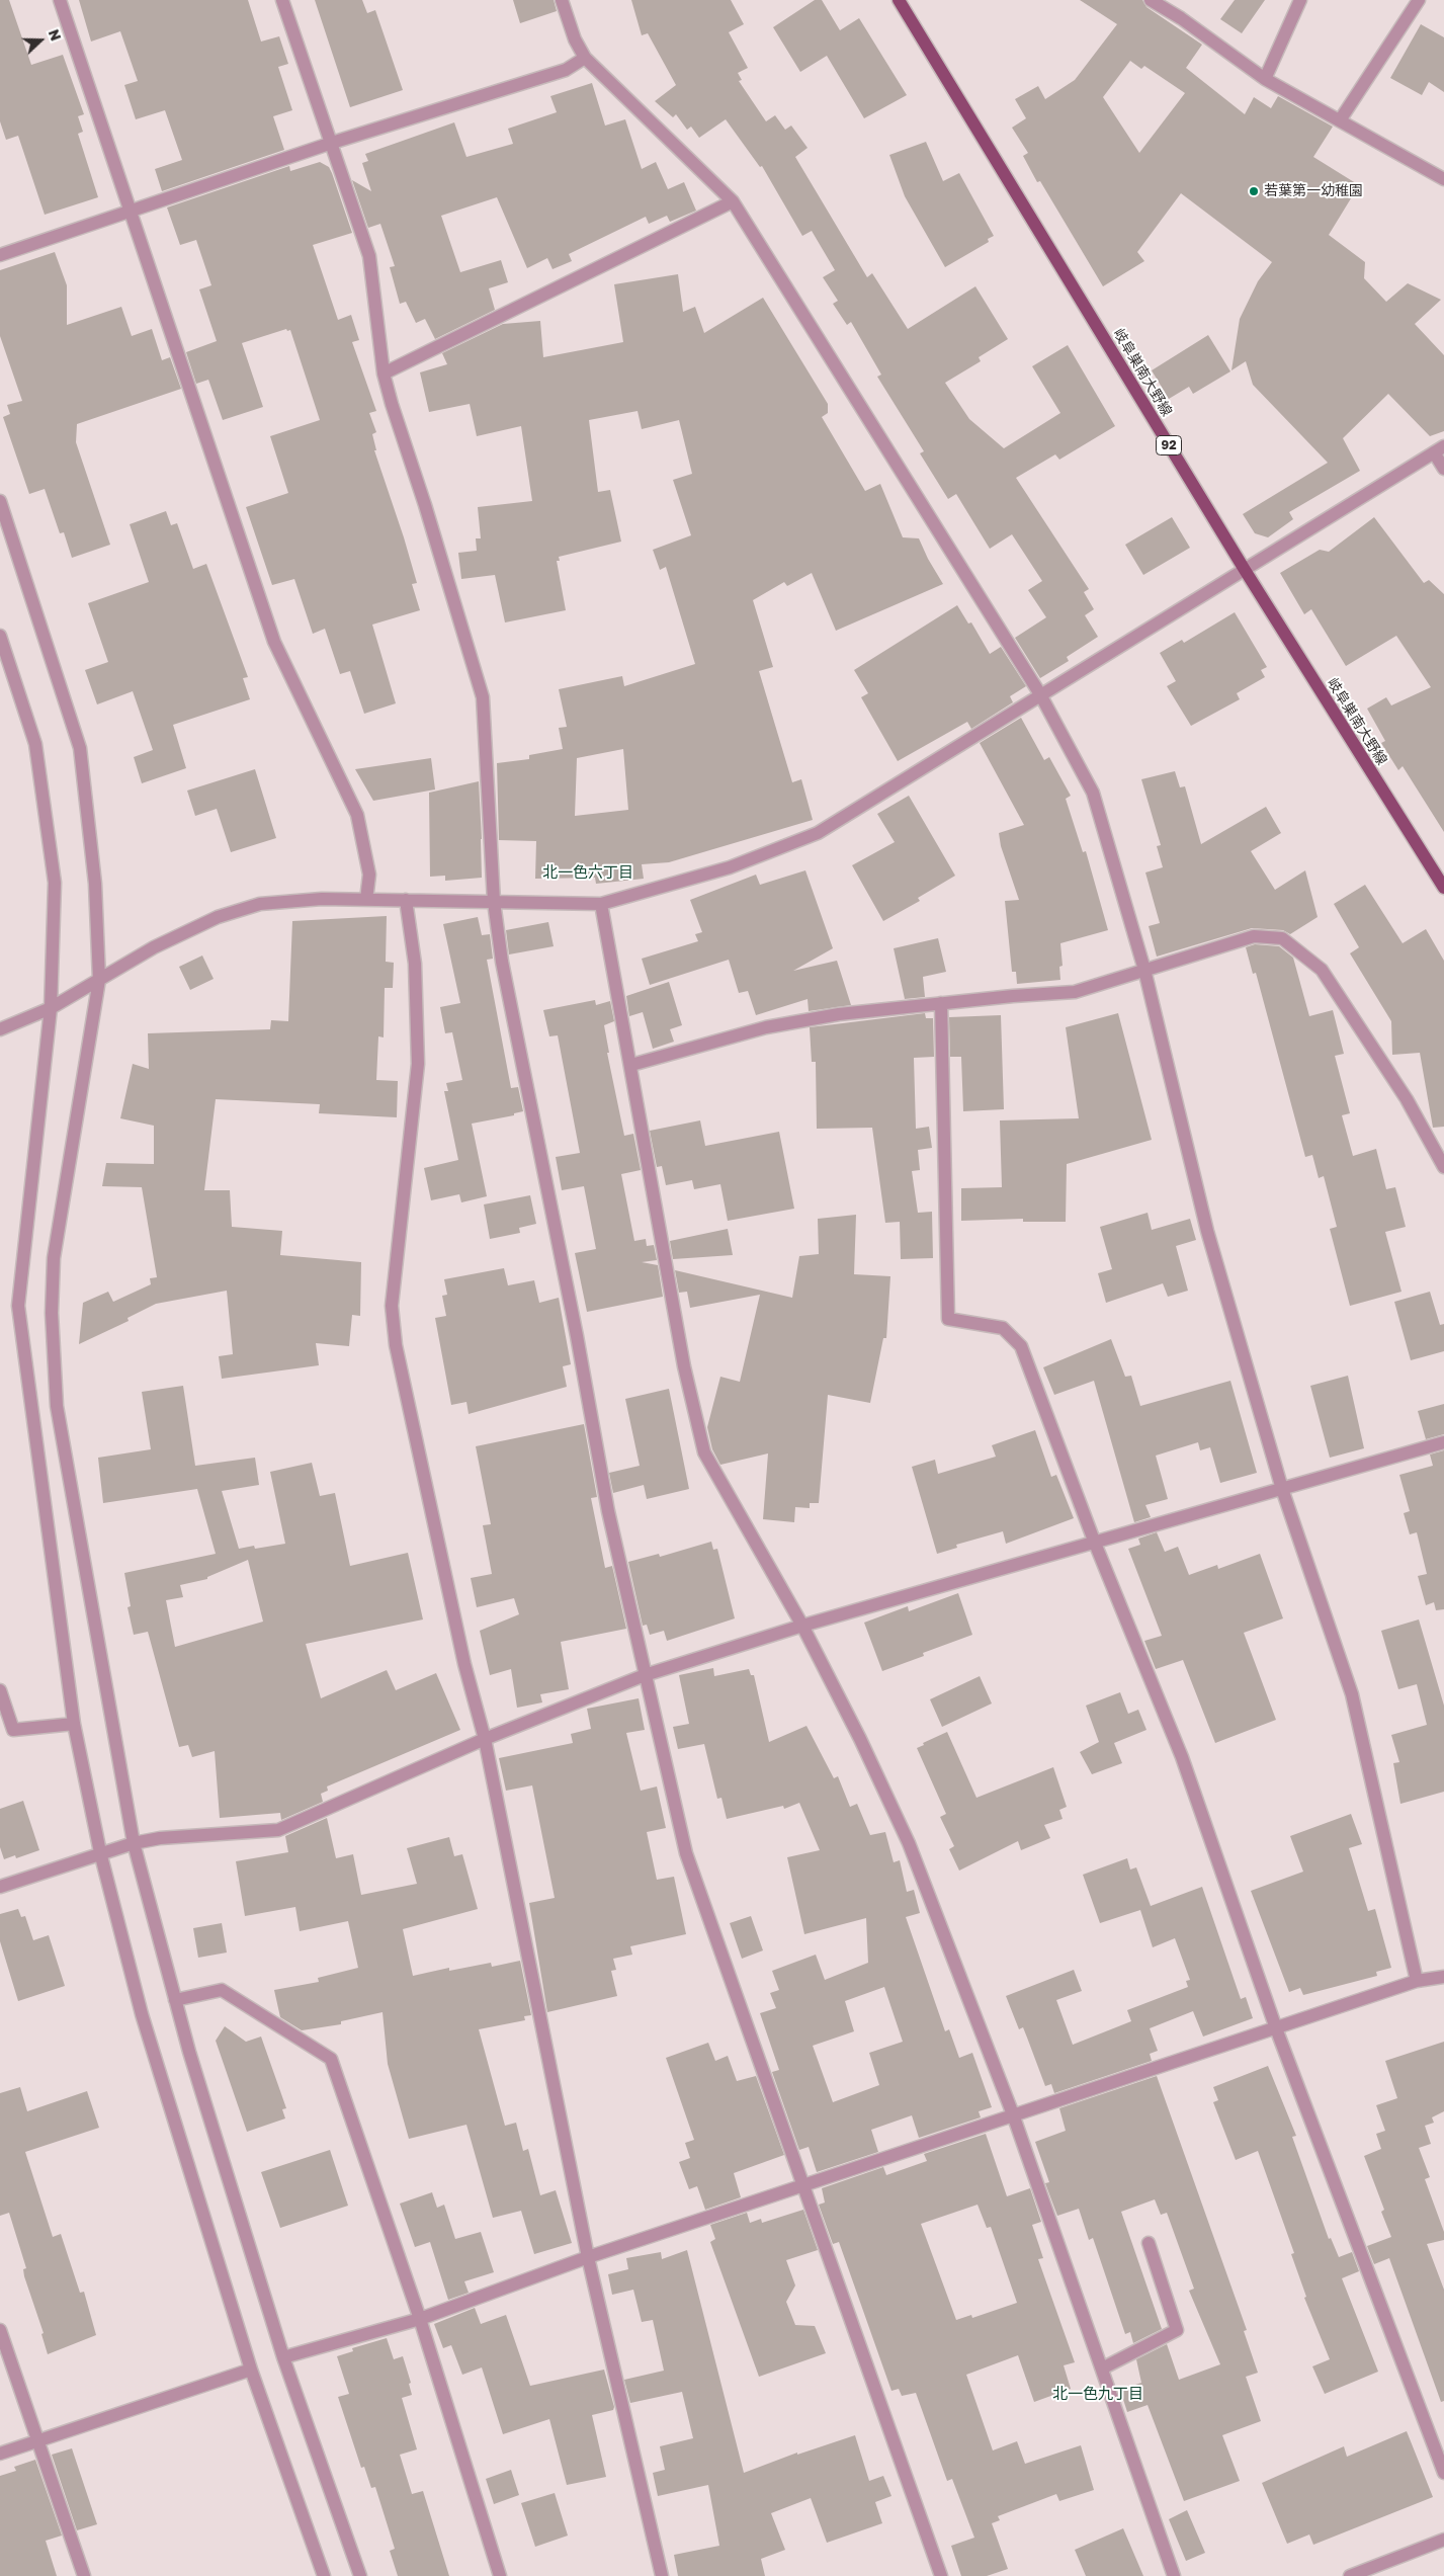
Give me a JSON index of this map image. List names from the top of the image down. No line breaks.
{"streets":{"main road":["岐阜巣南大野線","92"]},"districts":["北一色六丁目","北一色九丁目"],"places":["若葉第一幼稚園"],"north":"right"}
